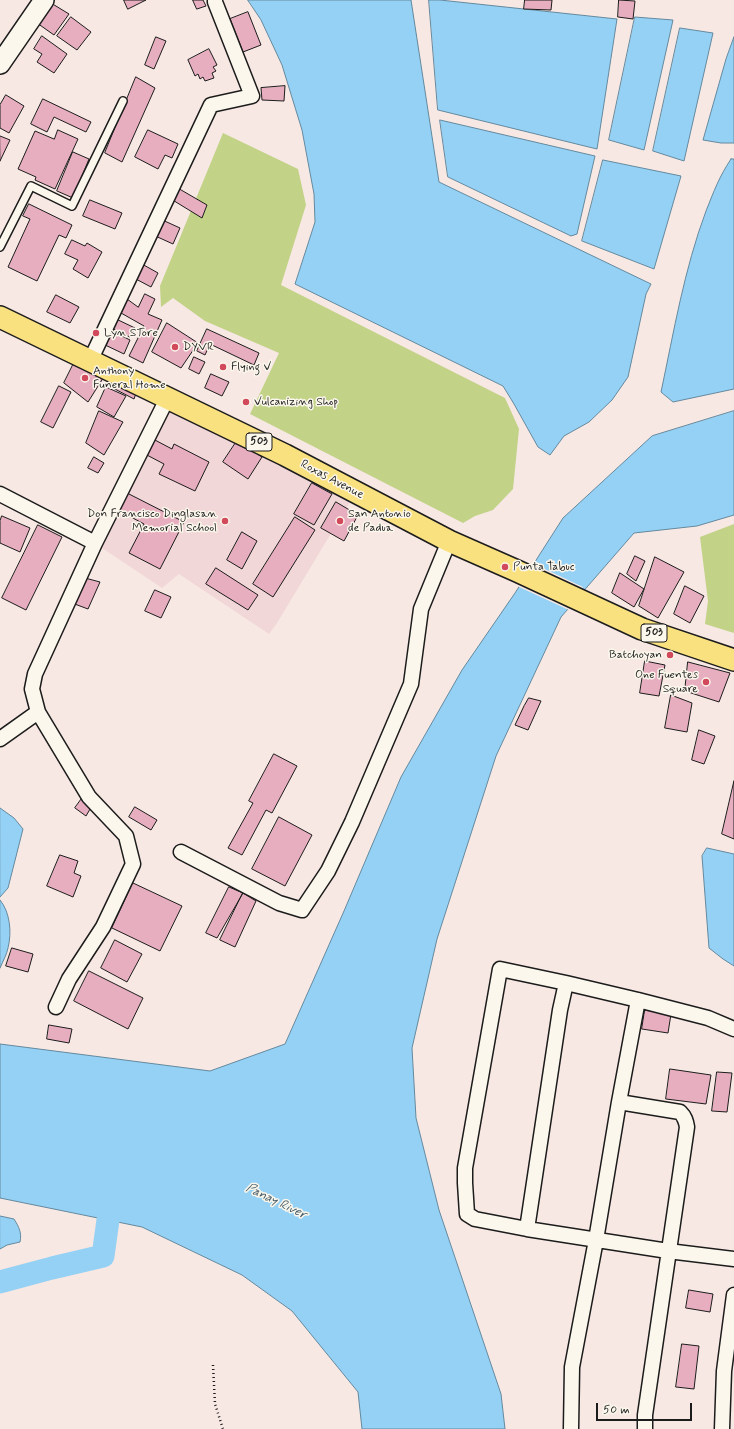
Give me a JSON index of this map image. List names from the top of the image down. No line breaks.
{"streets":{"main road":["503","Roxas Avenue"]},"water":["Panay River"],"places":["Lyn STore","DYVR","Flying V","Anthony Funeral Home","Vulcanizing Shop","Don Francisco Dinglasan Memorial School","San Antonio de Padua","Punta Tabuc","Batchoyan","One Fuentes Square"],"scale_bar":"50 m"}
